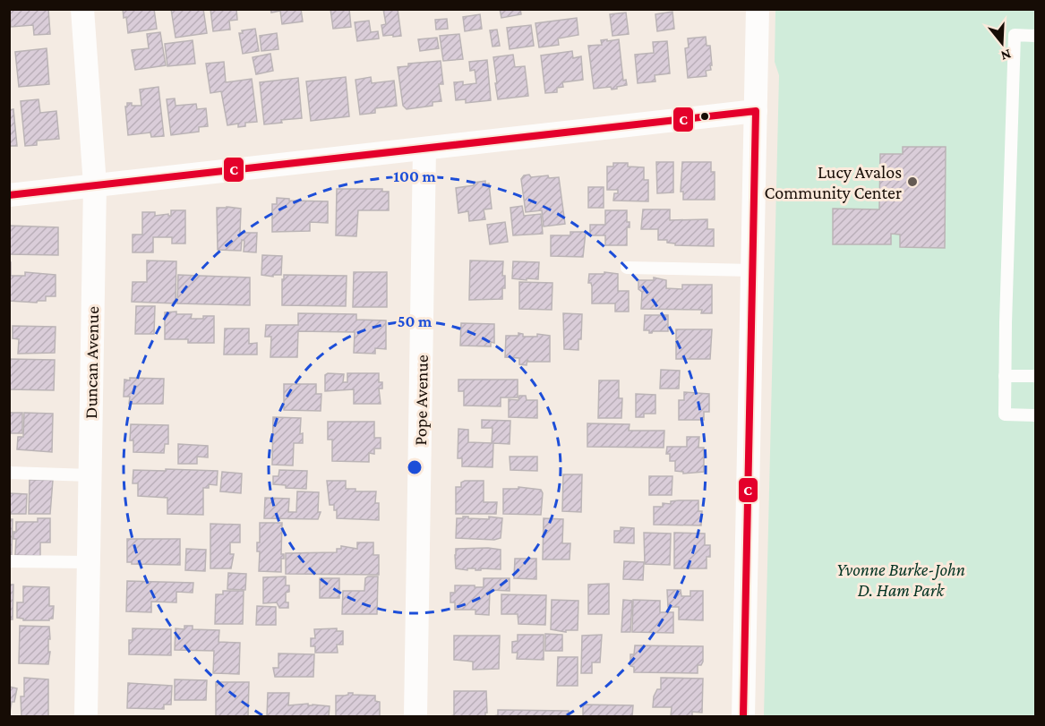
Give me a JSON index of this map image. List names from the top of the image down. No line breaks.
{"streets":{"street":["Duncan Avenue","Pope Avenue"]},"parks":["Yvonne Burke-John D. Ham Park"],"places":["Lucy Avalos Community Center"],"lines":["transit line C"],"north":"bottom","rings":["100 m","50 m"]}
